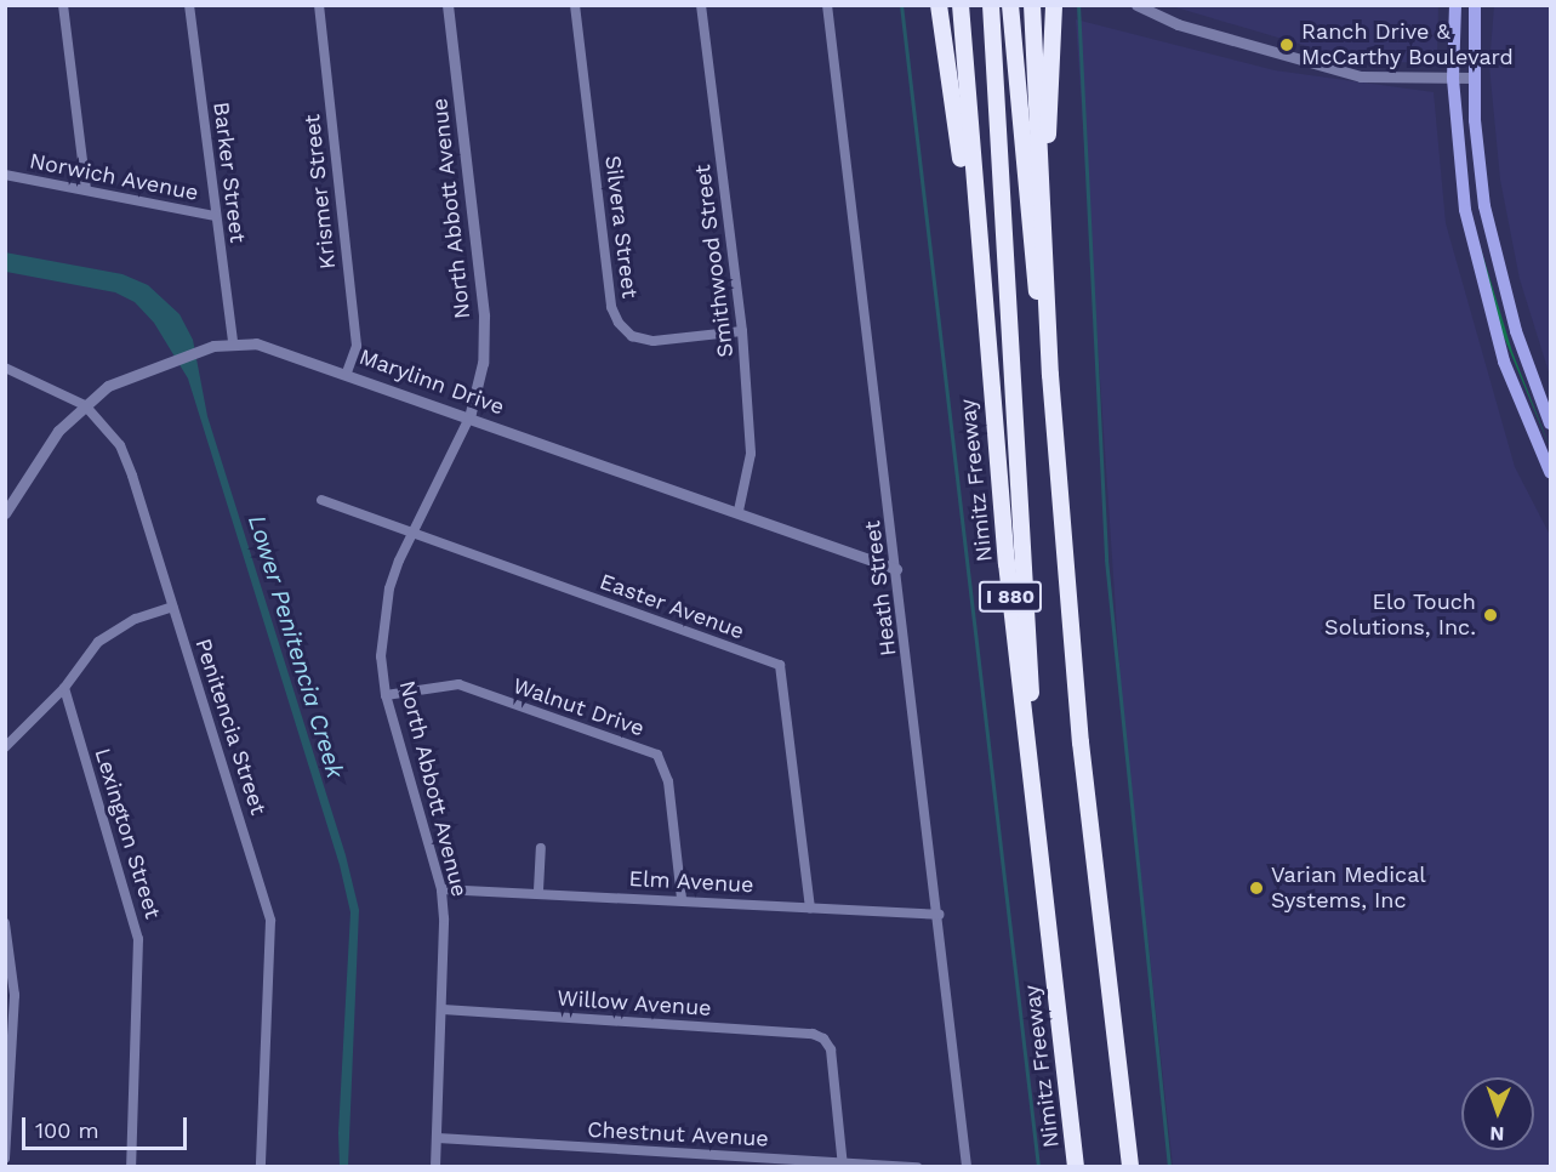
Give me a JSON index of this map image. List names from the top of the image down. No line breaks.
{"streets":{"highway":["Nimitz Freeway","I 880"],"street":["Barker Street","Norwich Avenue","Krismer Street","North Abbott Avenue","Silvera Street","Smithwood Street","Marylinn Drive","Heath Street","Easter Avenue","Walnut Drive","Penitencia Street","Lexington Street","Elm Avenue","Willow Avenue","Chestnut Avenue"]},"crossings":[["Barker Street","Norwich Avenue"],["Barker Street","Marylinn Drive"],["Krismer Street","Marylinn Drive"],["North Abbott Avenue","Marylinn Drive"],["North Abbott Avenue","Easter Avenue"],["North Abbott Avenue","Walnut Drive"],["North Abbott Avenue","Elm Avenue"],["North Abbott Avenue","Willow Avenue"],["North Abbott Avenue","Chestnut Avenue"],["Silvera Street","Smithwood Street"],["Smithwood Street","Marylinn Drive"],["Marylinn Drive","Heath Street"],["Marylinn Drive","Penitencia Street"],["Heath Street","Elm Avenue"],["Easter Avenue","Elm Avenue"],["Walnut Drive","Elm Avenue"],["Willow Avenue","Chestnut Avenue"]],"water":["Lower Penitencia Creek"],"places":["Ranch Drive & McCarthy Boulevard","Elo Touch Solutions, Inc.","Varian Medical Systems, Inc"],"scale_bar":"100 m","north":"bottom"}
